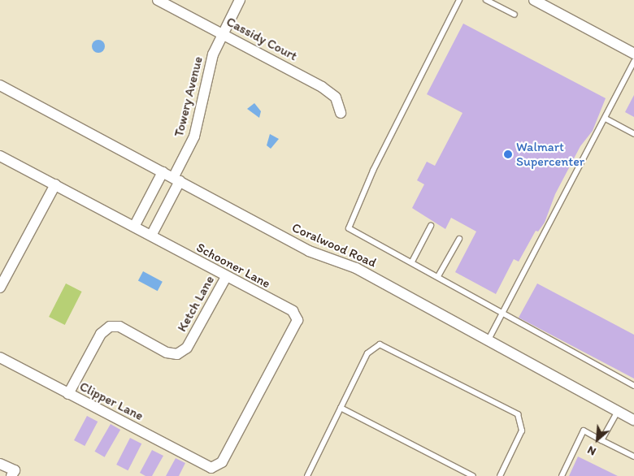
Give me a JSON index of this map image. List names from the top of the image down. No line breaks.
{"streets":{"street":["Cassidy Court","Towery Avenue","Coralwood Road","Schooner Lane","Ketch Lane","Clipper Lane"]},"crossings":[["Cassidy Court","Towery Avenue"],["Towery Avenue","Coralwood Road"],["Towery Avenue","Schooner Lane"],["Schooner Lane","Ketch Lane"],["Schooner Lane","Clipper Lane"],["Ketch Lane","Clipper Lane"]],"places":["Walmart Supercenter"],"north":"bottom left"}
